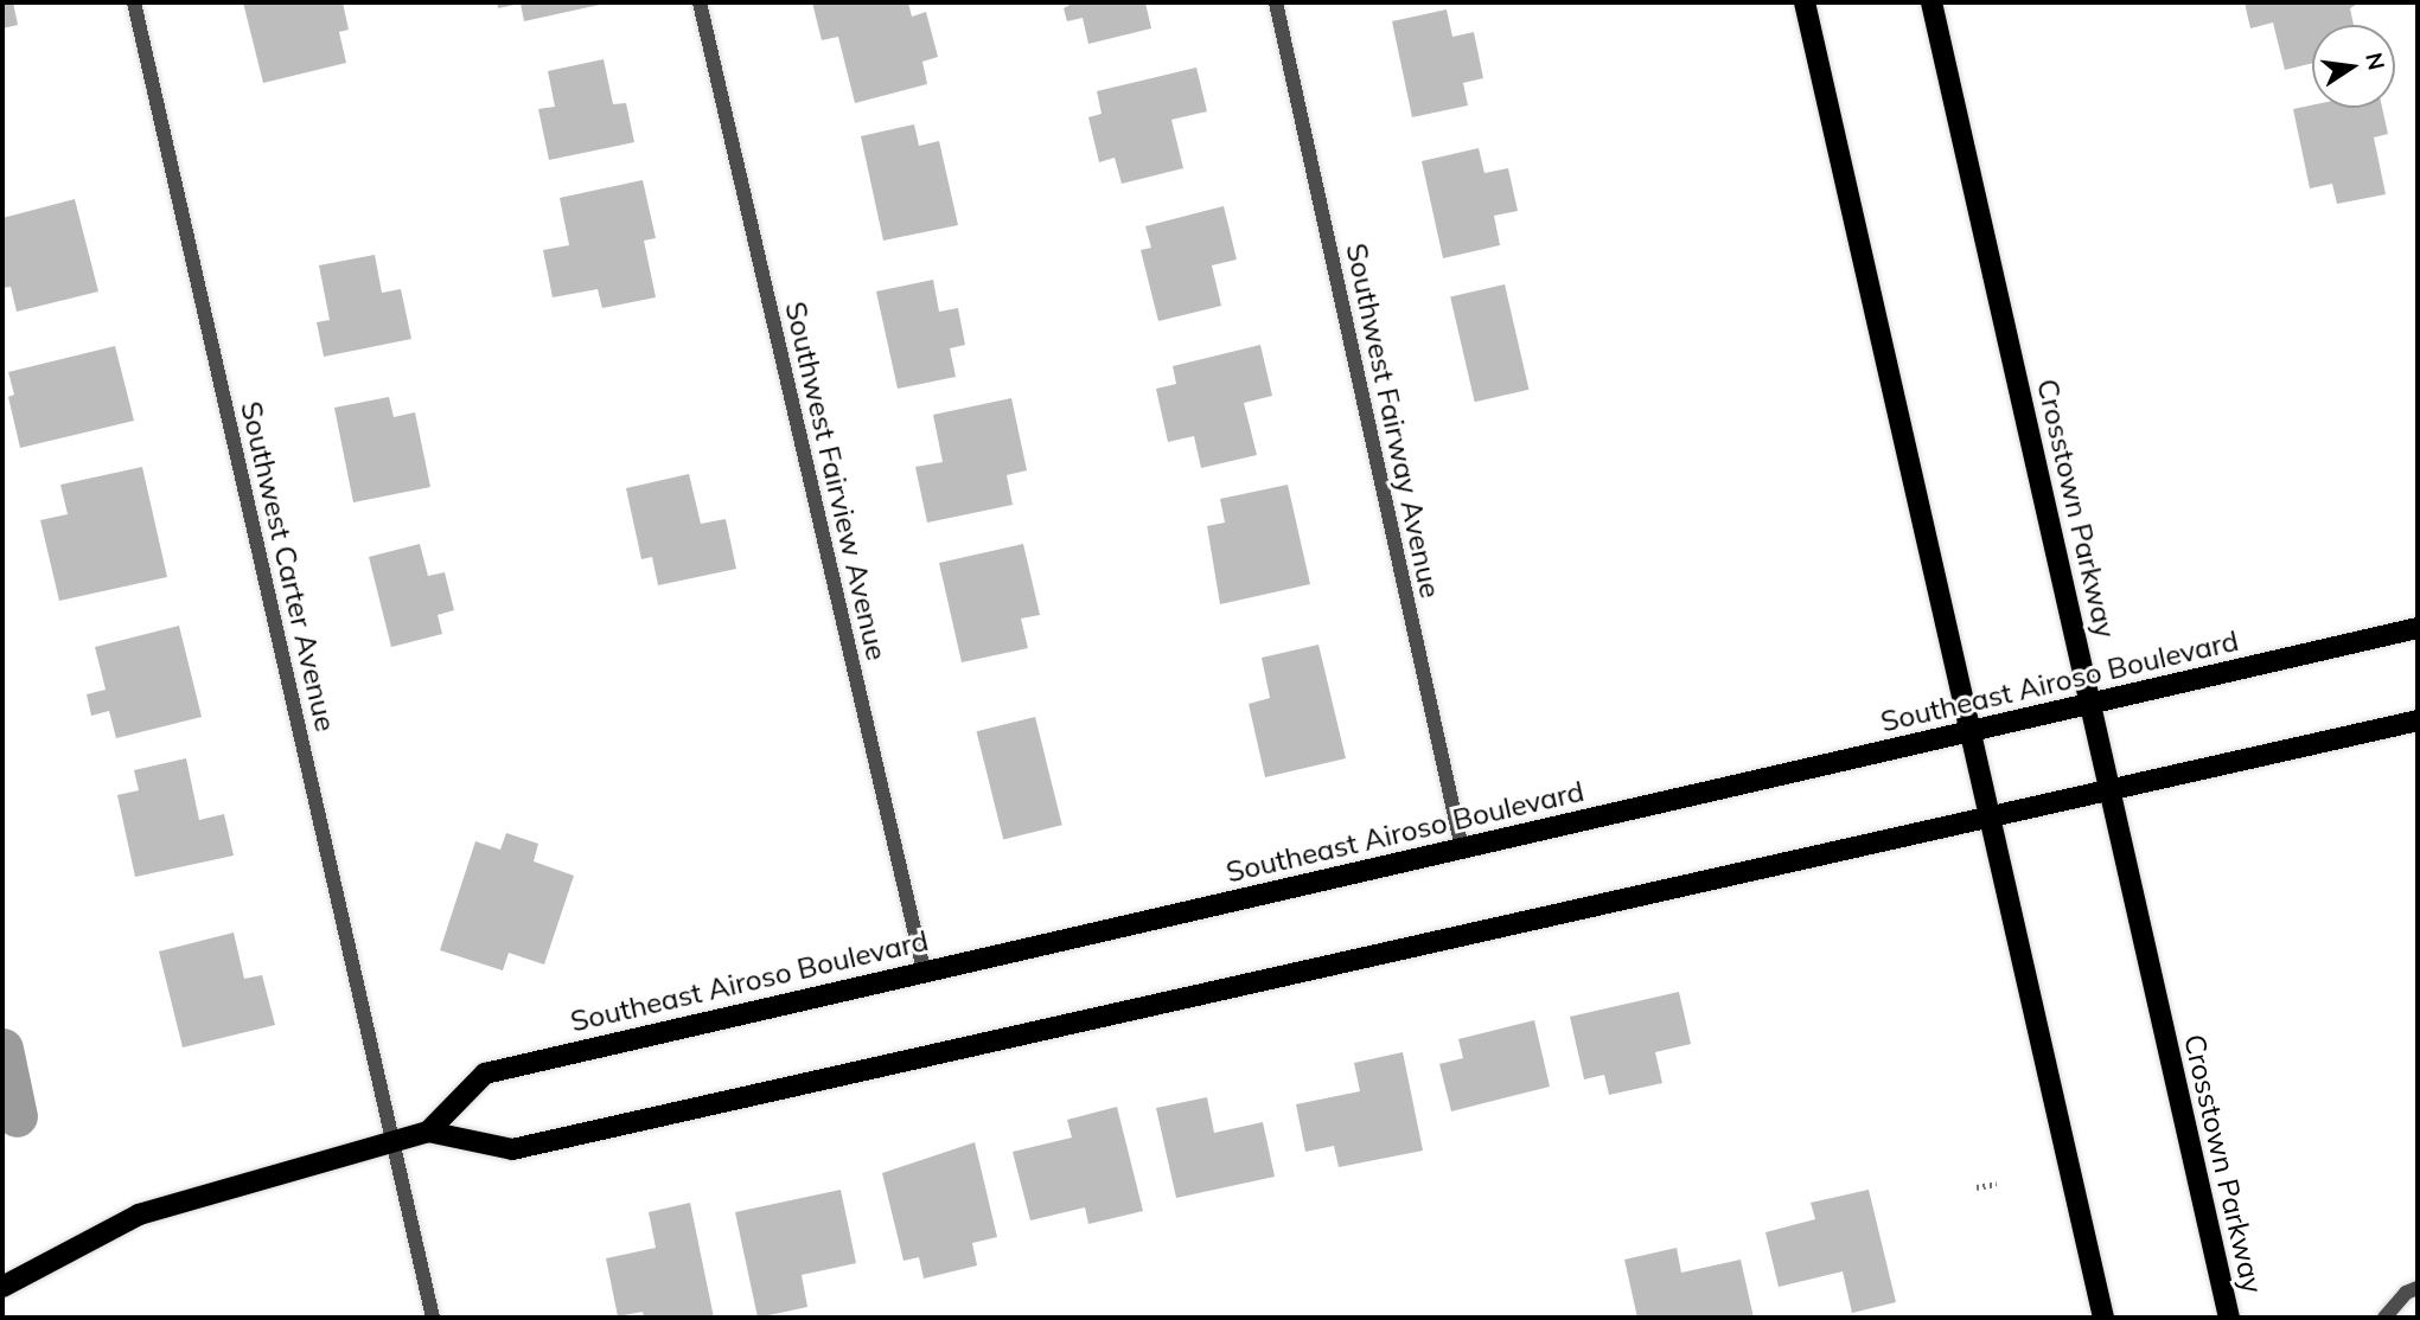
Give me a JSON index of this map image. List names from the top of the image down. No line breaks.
{"streets":{"main road":["Crosstown Parkway","Southeast Airoso Boulevard"],"street":["Southwest Fairway Avenue","Southwest Fairview Avenue","Southwest Carter Avenue"]},"crossings":[["Southwest Fairway Avenue","Southeast Airoso Boulevard"],["Southwest Fairview Avenue","Southeast Airoso Boulevard"],["Crosstown Parkway","Southeast Airoso Boulevard"],["Southwest Carter Avenue","Southeast Airoso Boulevard"]],"north":"right"}
